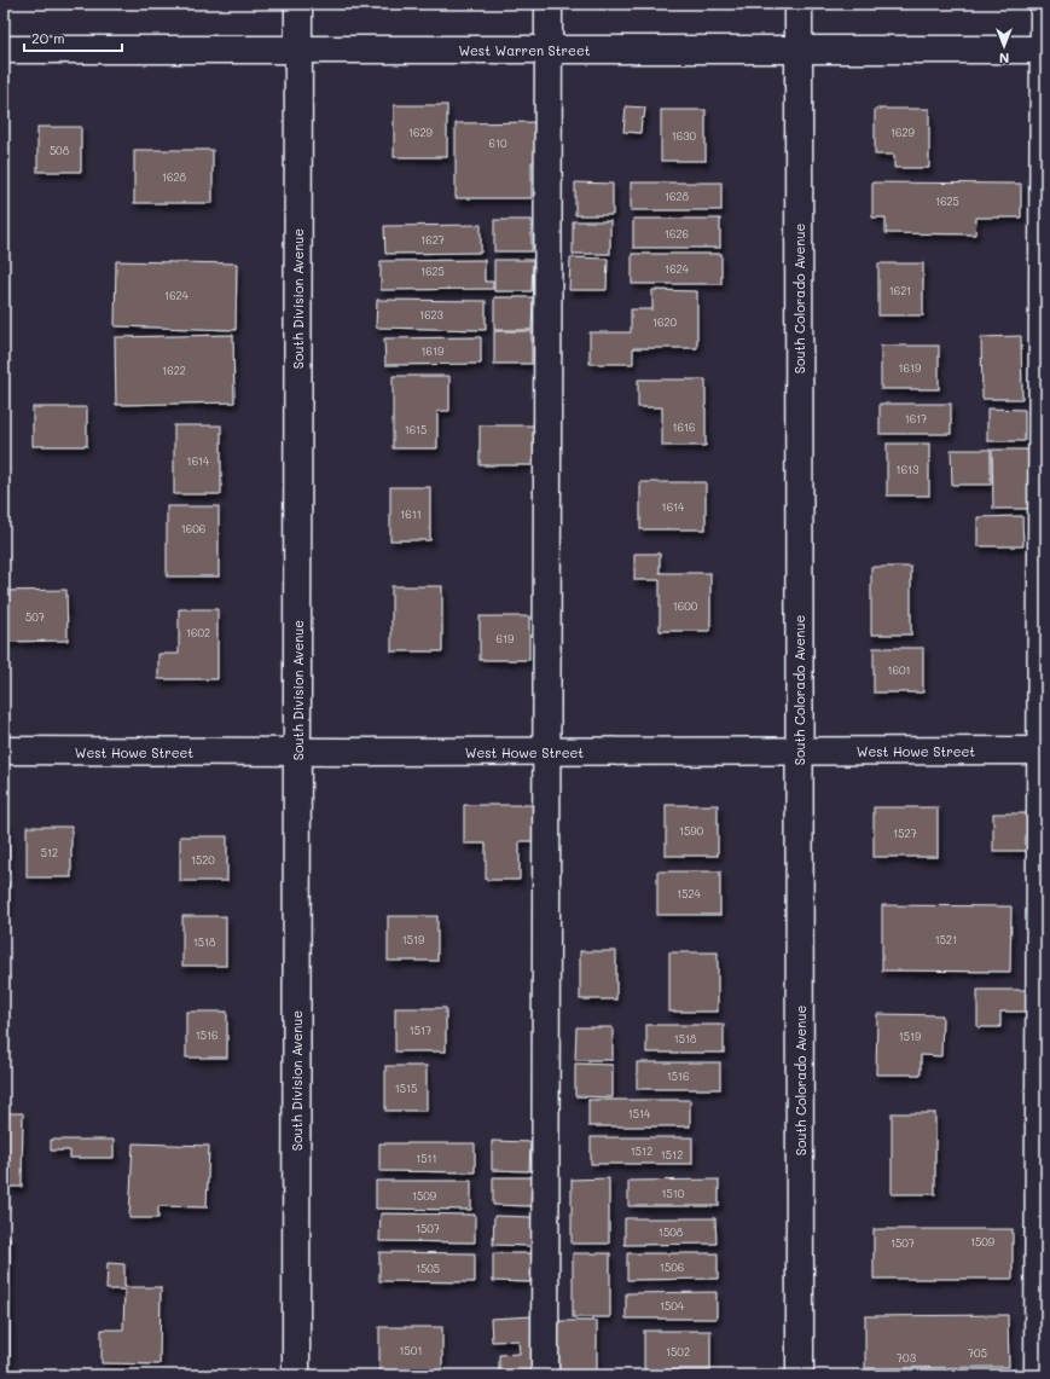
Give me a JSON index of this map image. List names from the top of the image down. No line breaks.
{"streets":{"street":["West Warren Street","South Division Avenue","South Colorado Avenue","West Howe Street"]},"crossings":[["West Warren Street","South Division Avenue"],["West Warren Street","South Colorado Avenue"],["South Division Avenue","West Howe Street"],["South Colorado Avenue","West Howe Street"]],"house_numbers":["1629","1629","1630","610","508","1628","1628","1625","1626","1627","1624","1625","1621","1624","1623","1620","1619","1619","1622","1617","1616","1615","1614","1613","1614","1611","1606","1600","507","1602","619","1601","1590","1527","512","1520","1524","1519","1521","1518","1517","1516","1519","1518","1516","1515","1514","1512","1512","1511","1510","1509","1507","1508","1509","1507","1506","1505","1504","1501","1502","705","703"],"scale_bar":"20 m","north":"bottom"}
